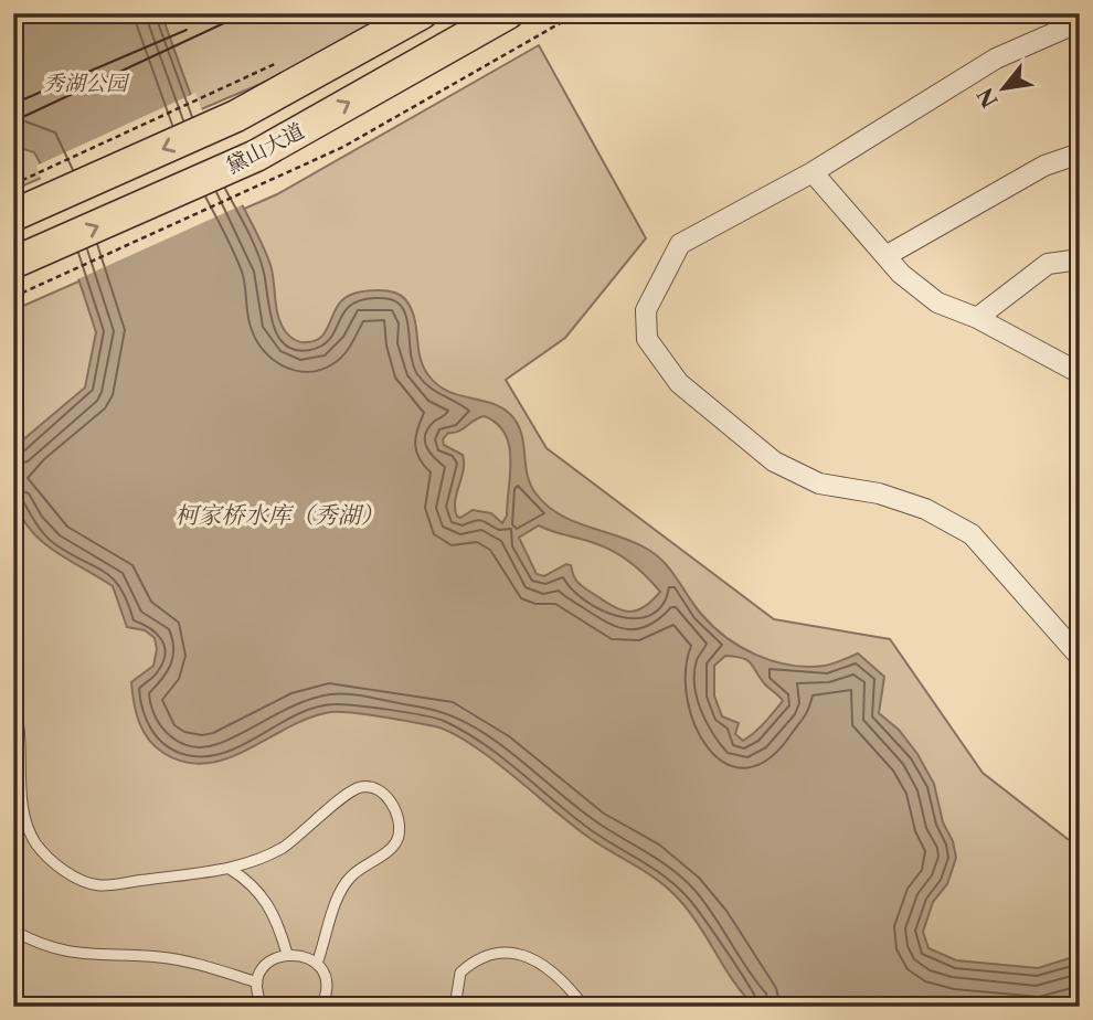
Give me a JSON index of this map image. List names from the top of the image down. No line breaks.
{"streets":{"main road":["黛山大道"]},"water":["柯家桥水库（秀湖）"],"parks":["秀湖公园"],"north":"bottom left"}
